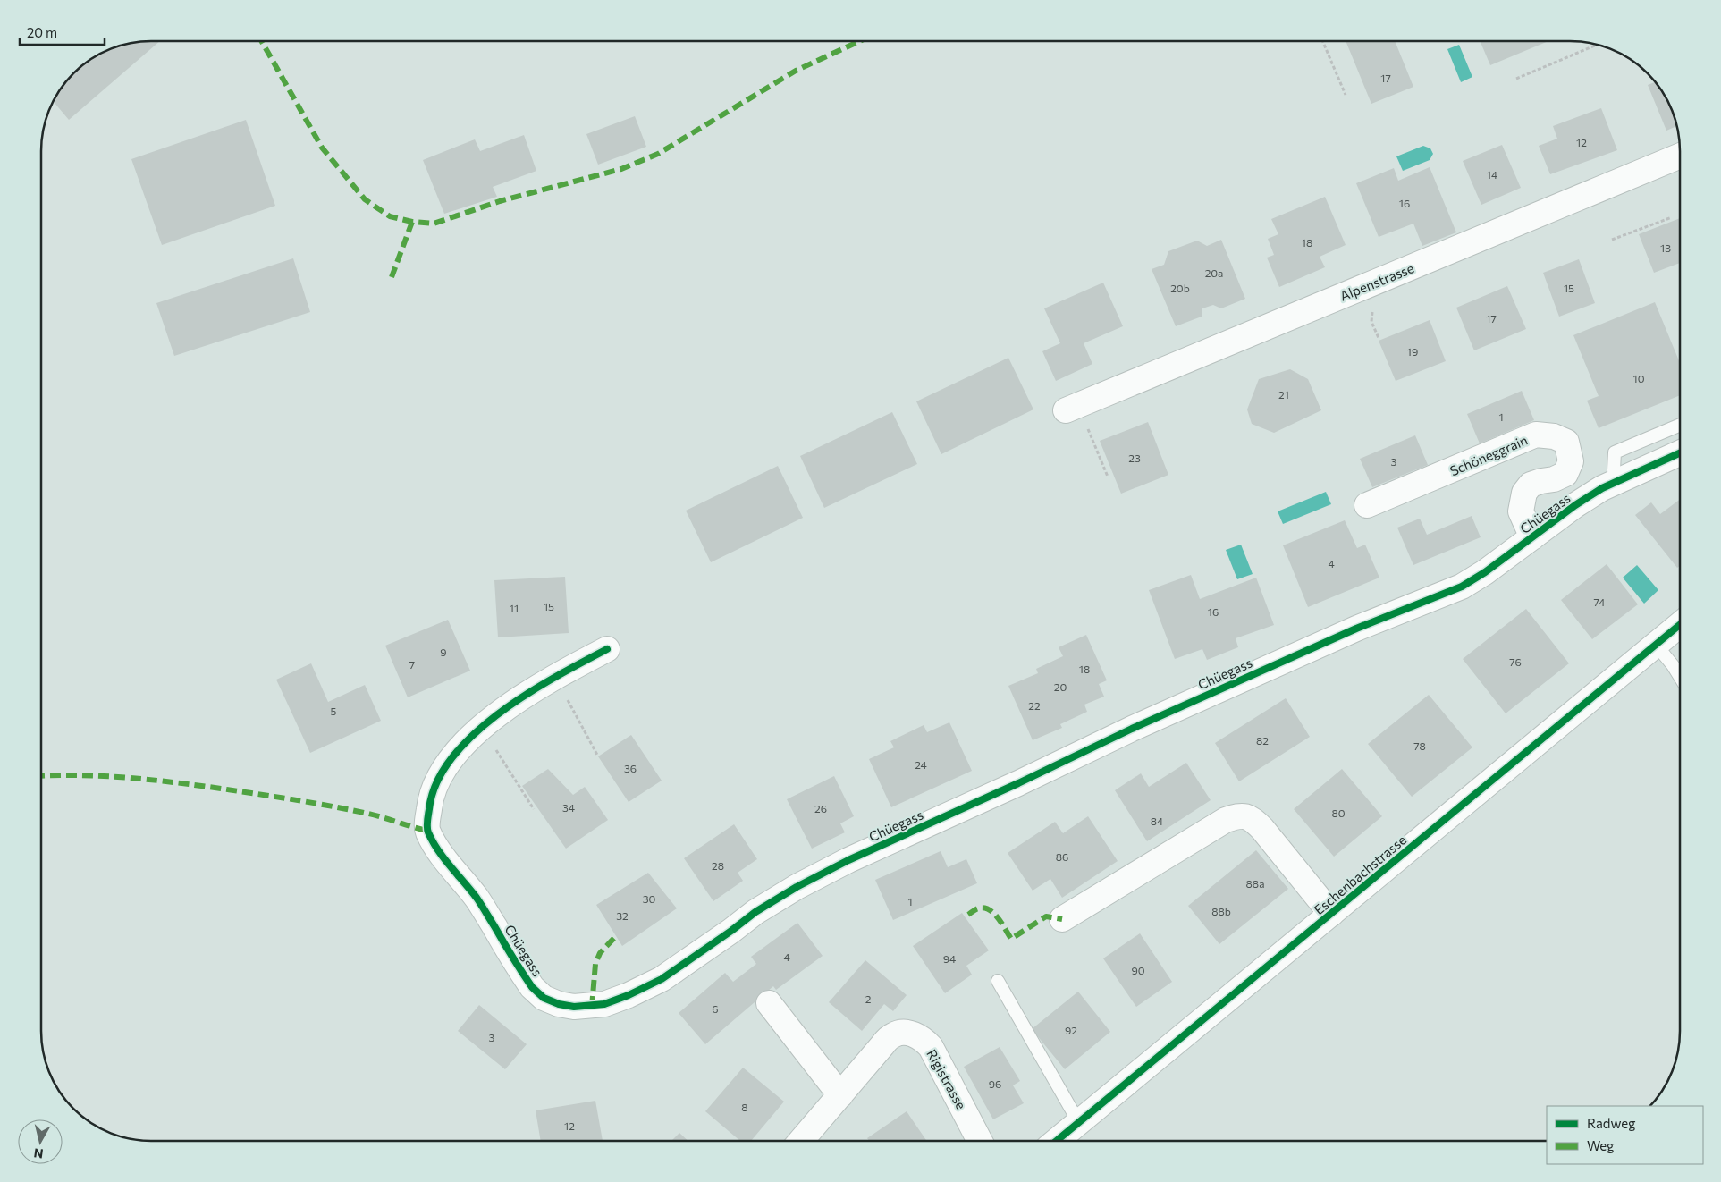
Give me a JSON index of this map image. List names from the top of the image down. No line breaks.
{"streets":{"street":["Alpenstrasse","Schöneggrain","Chüegass","Eschenbachstrasse","Rigistrasse"]},"crossings":[["Schöneggrain","Chüegass"]],"house_numbers":["17","12","14","16","18","13","20a","20b","15","17","19","10","21","1","23","3","4","74","15","11","16","9","76","7","18","20","22","5","82","78","24","36","34","26","80","84","86","28","88a","30","1","88b","32","4","94","90","2","6","92","3","96","8","12"],"legend":["Radweg","Weg"],"scale_bar":"20 m","north":"bottom"}
